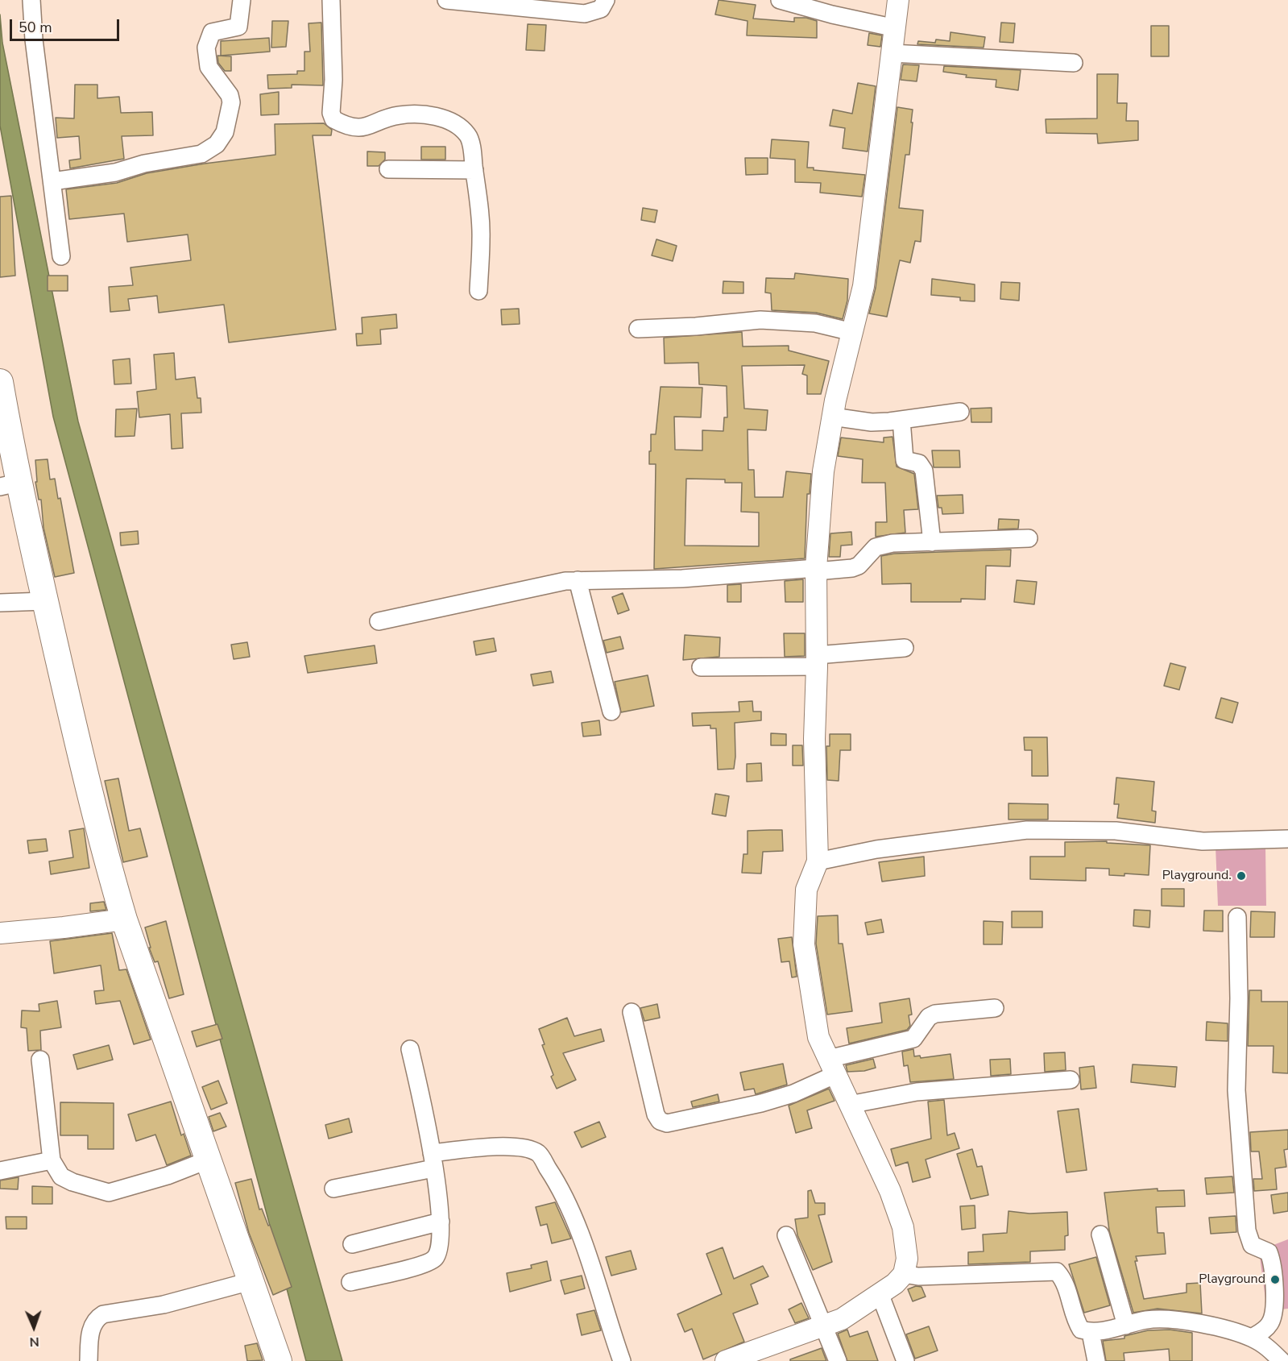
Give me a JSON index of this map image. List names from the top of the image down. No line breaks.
{"places":["Playground.","Playground"],"scale_bar":"50 m","north":"bottom"}
